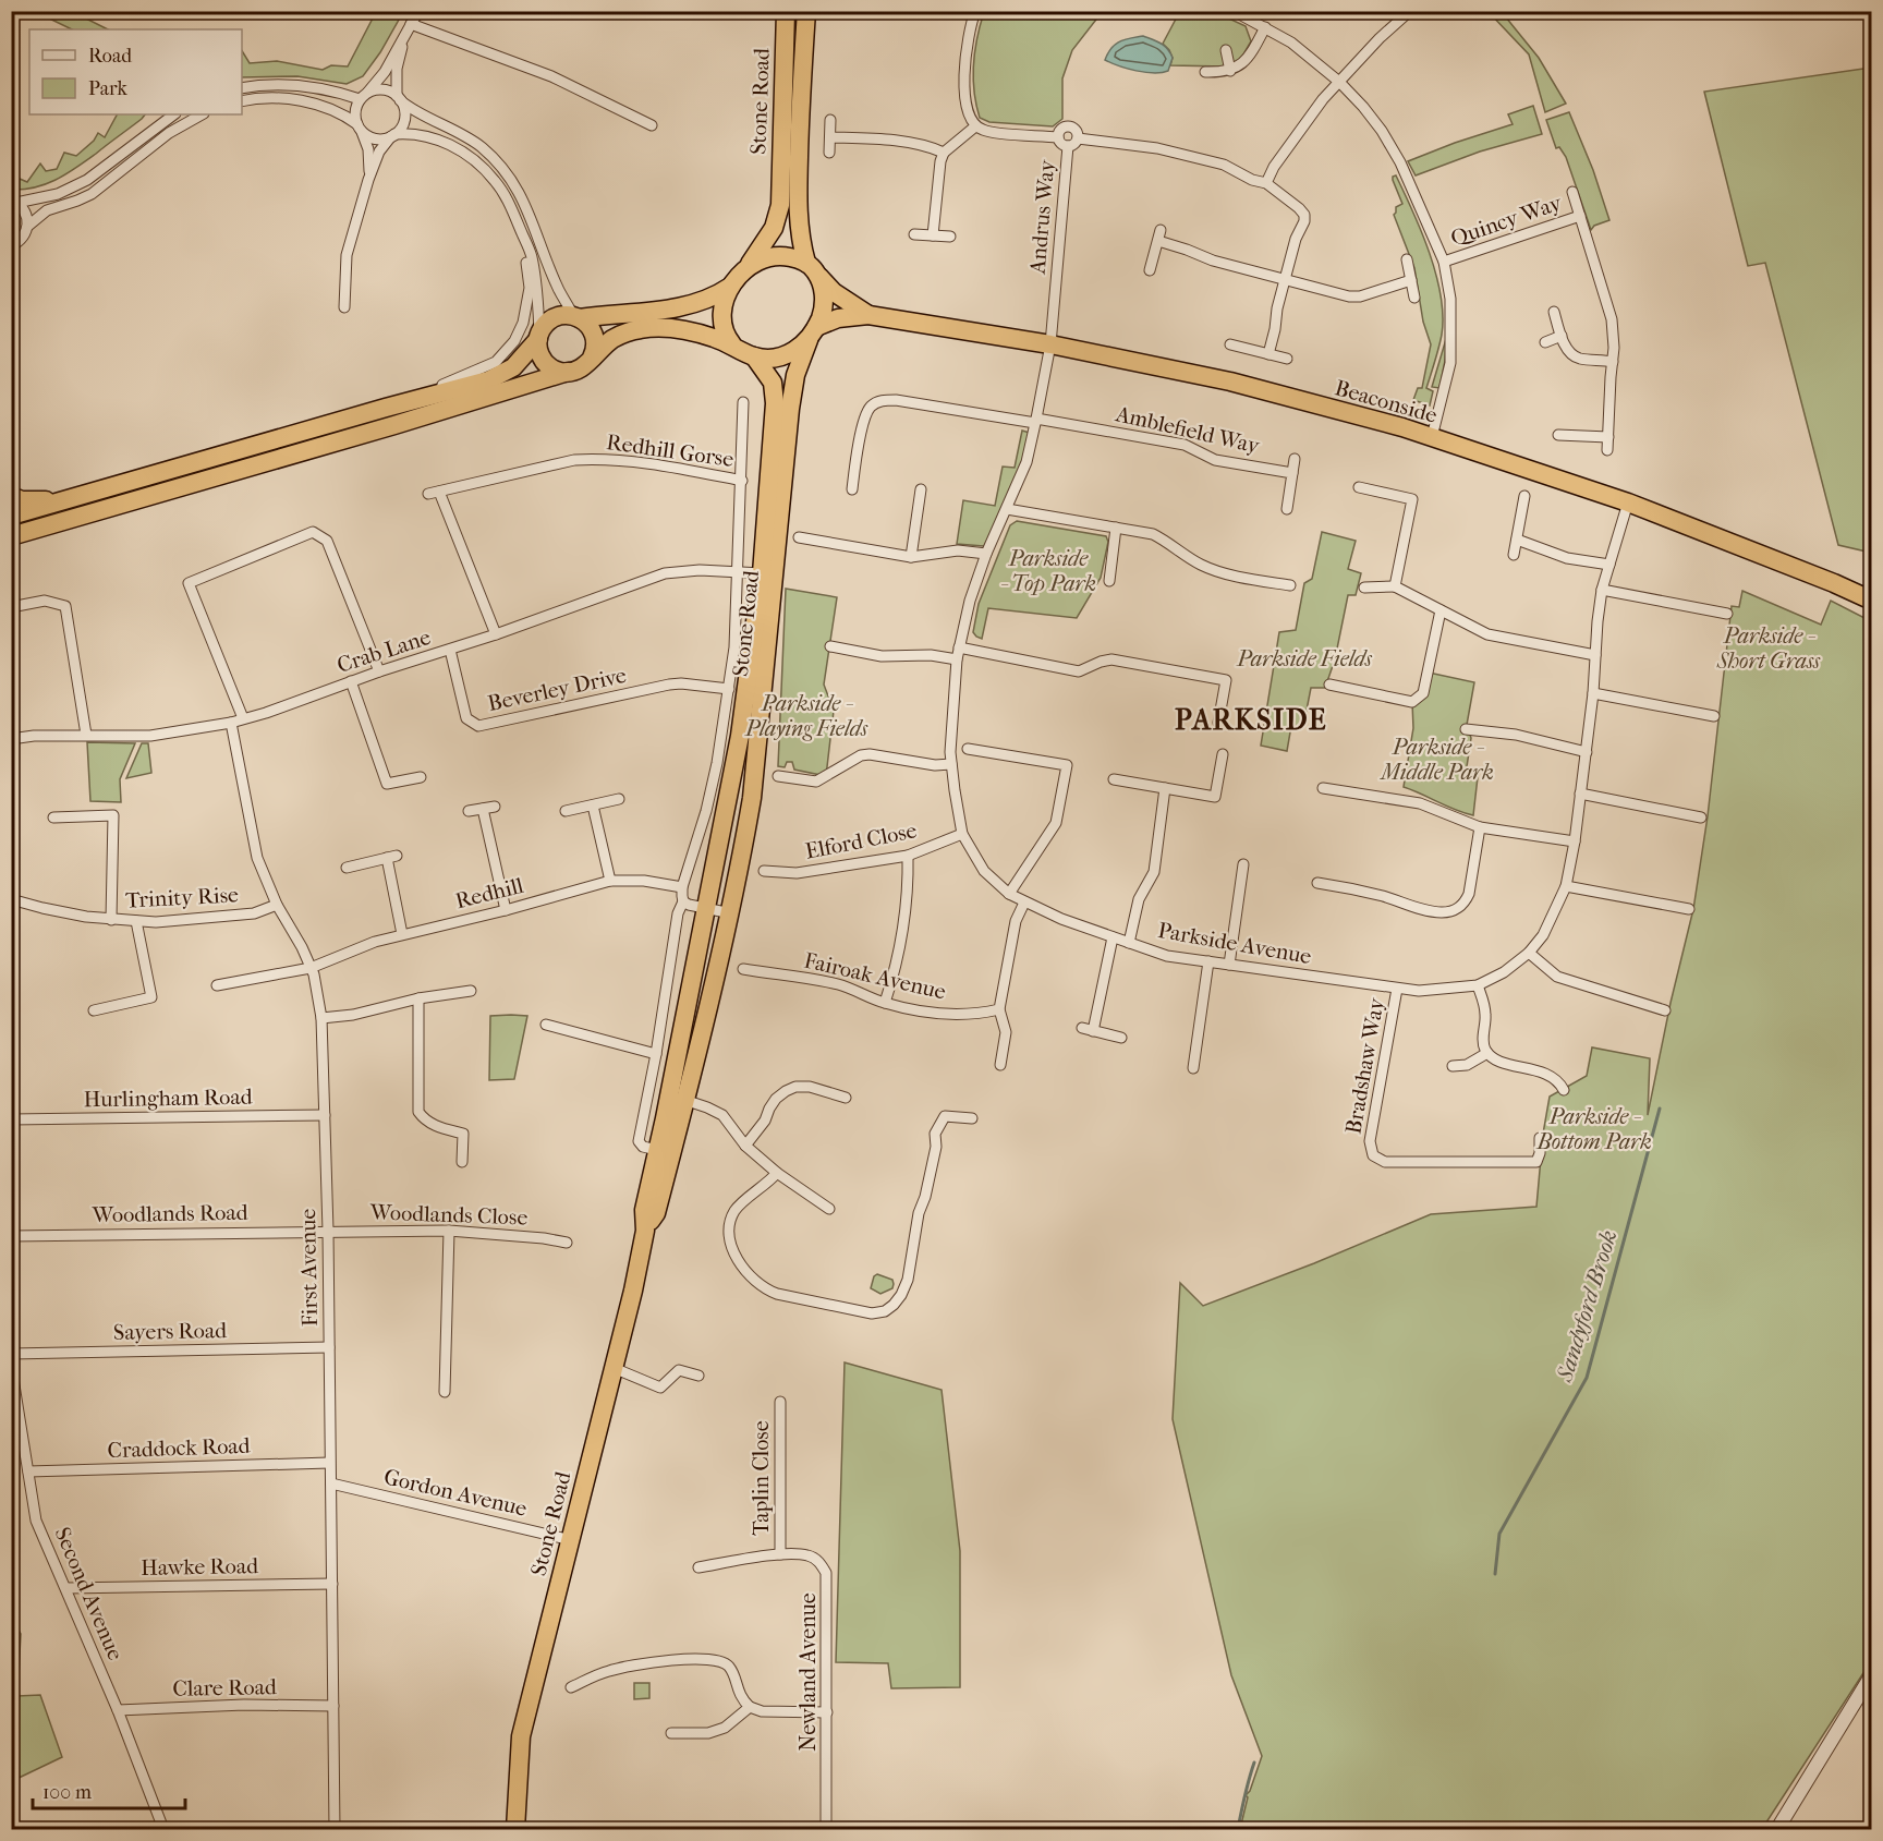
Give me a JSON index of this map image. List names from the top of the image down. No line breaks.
{"streets":{"highway":["Stone Road","Beaconside"],"street":["Andrus Way","Quincy Way","Amblefield Way","Redhill Gorse","Crab Lane","Beverley Drive","Elford Close","Redhill","Trinity Rise","Parkside Avenue","Fairoak Avenue","Bradshaw Way","Hurlingham Road","Woodlands Road","Woodlands Close","First Avenue","Sayers Road","Craddock Road","Taplin Close","Gordon Avenue","Hawke Road","Second Avenue","Newland Avenue","Clare Road"]},"crossings":[["Stone Road","Beaconside"],["Stone Road","Redhill Gorse"],["Stone Road","Crab Lane"],["Stone Road","Beverley Drive"],["Stone Road","Redhill"],["Stone Road","Gordon Avenue"],["Andrus Way","Beaconside"],["Andrus Way","Parkside Avenue"],["Beaconside","Parkside Avenue"],["Amblefield Way","Parkside Avenue"],["Redhill Gorse","Crab Lane"],["Crab Lane","Beverley Drive"],["Crab Lane","First Avenue"],["Elford Close","Parkside Avenue"],["Redhill","First Avenue"],["Trinity Rise","First Avenue"],["Parkside Avenue","Bradshaw Way"],["Hurlingham Road","First Avenue"],["Woodlands Road","Woodlands Close"],["Woodlands Road","First Avenue"],["Woodlands Close","First Avenue"],["First Avenue","Sayers Road"],["First Avenue","Craddock Road"],["First Avenue","Gordon Avenue"],["First Avenue","Hawke Road"],["First Avenue","Clare Road"],["Craddock Road","Second Avenue"],["Taplin Close","Newland Avenue"],["Hawke Road","Second Avenue"],["Second Avenue","Clare Road"]],"districts":["PARKSIDE"],"water":["Sandyford Brook"],"parks":["Parkside - Top Park","Parkside - Short Grass","Parkside Fields","Parkside - Playing Fields","Parkside - Middle Park","Parkside - Bottom Park"],"legend":["Road","Park"],"scale_bar":"100 m"}
